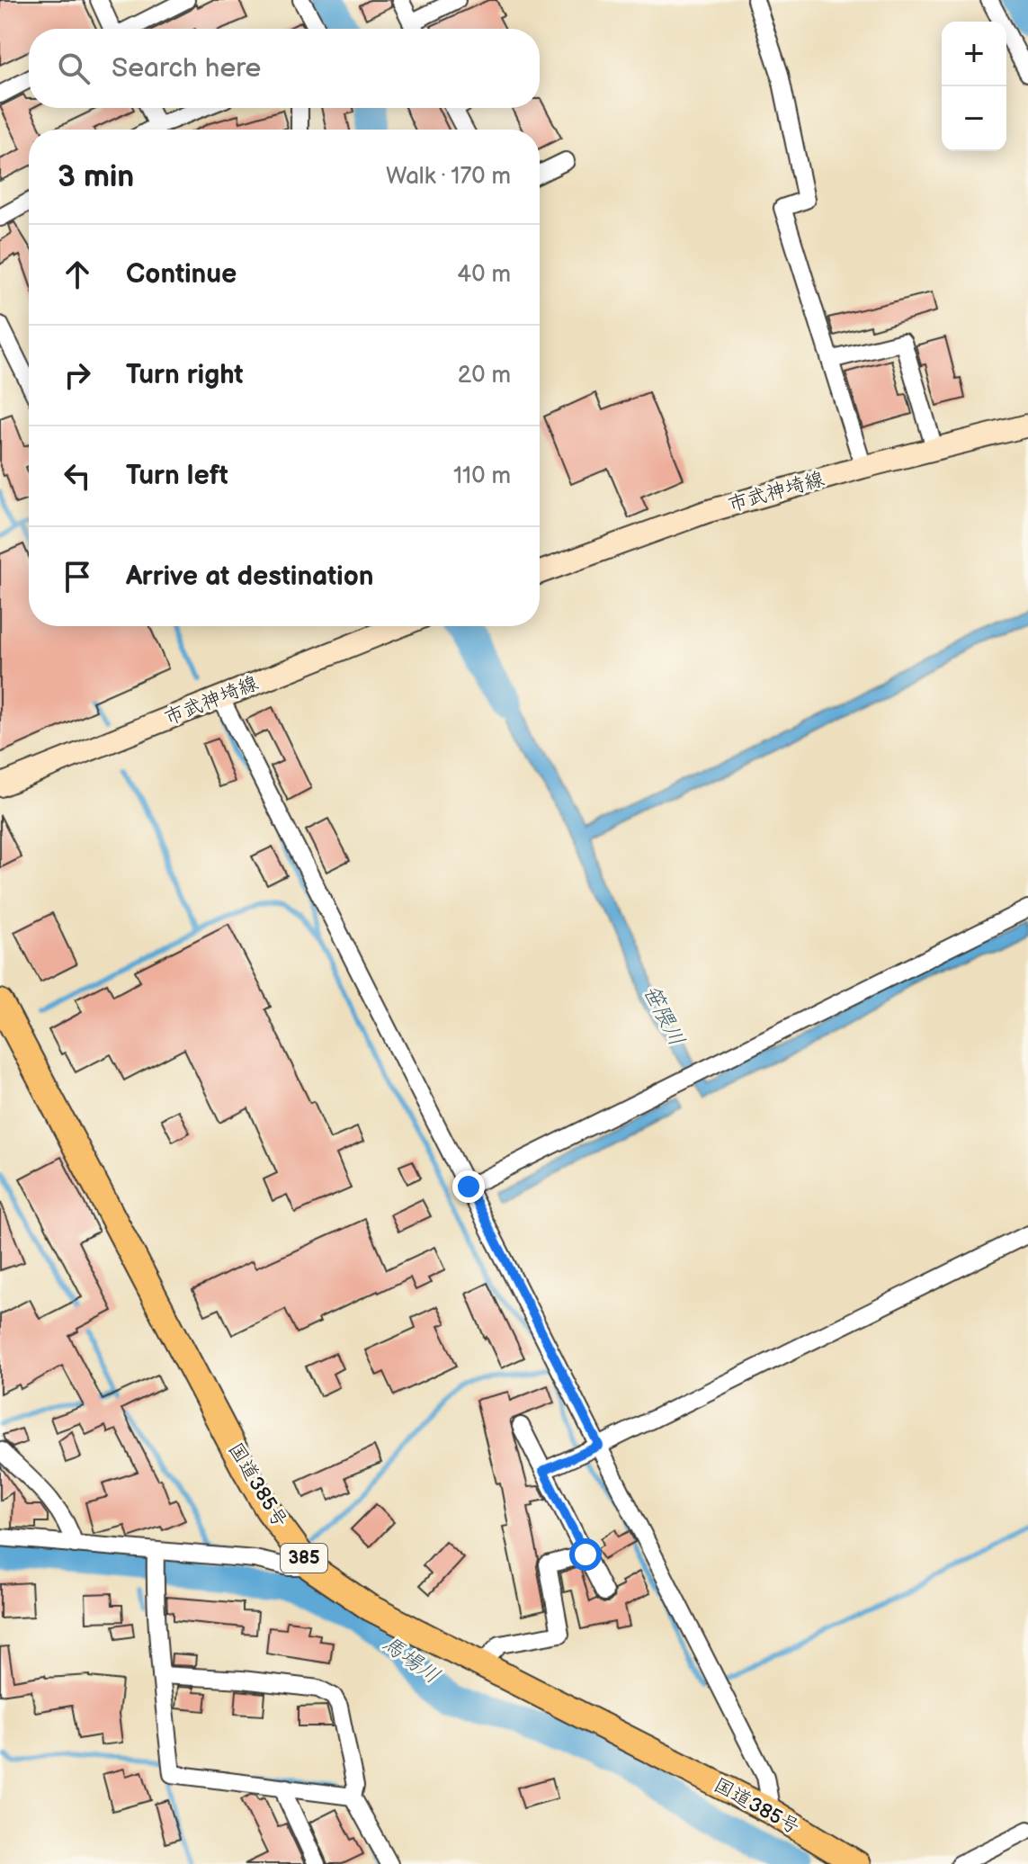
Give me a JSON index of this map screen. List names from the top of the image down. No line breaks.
{"streets":{"highway":["国道385号","385"],"main road":["市武神埼線"]},"water":["笹隈川","馬場川"],"page":{"map_buttons":["+","−"],"search":"Search here","heading":["3 min","Walk · 170 m"],"list":[["Continue","40 m"],["Turn right","20 m"],["Turn left","110 m"],"Arrive at destination"]}}
